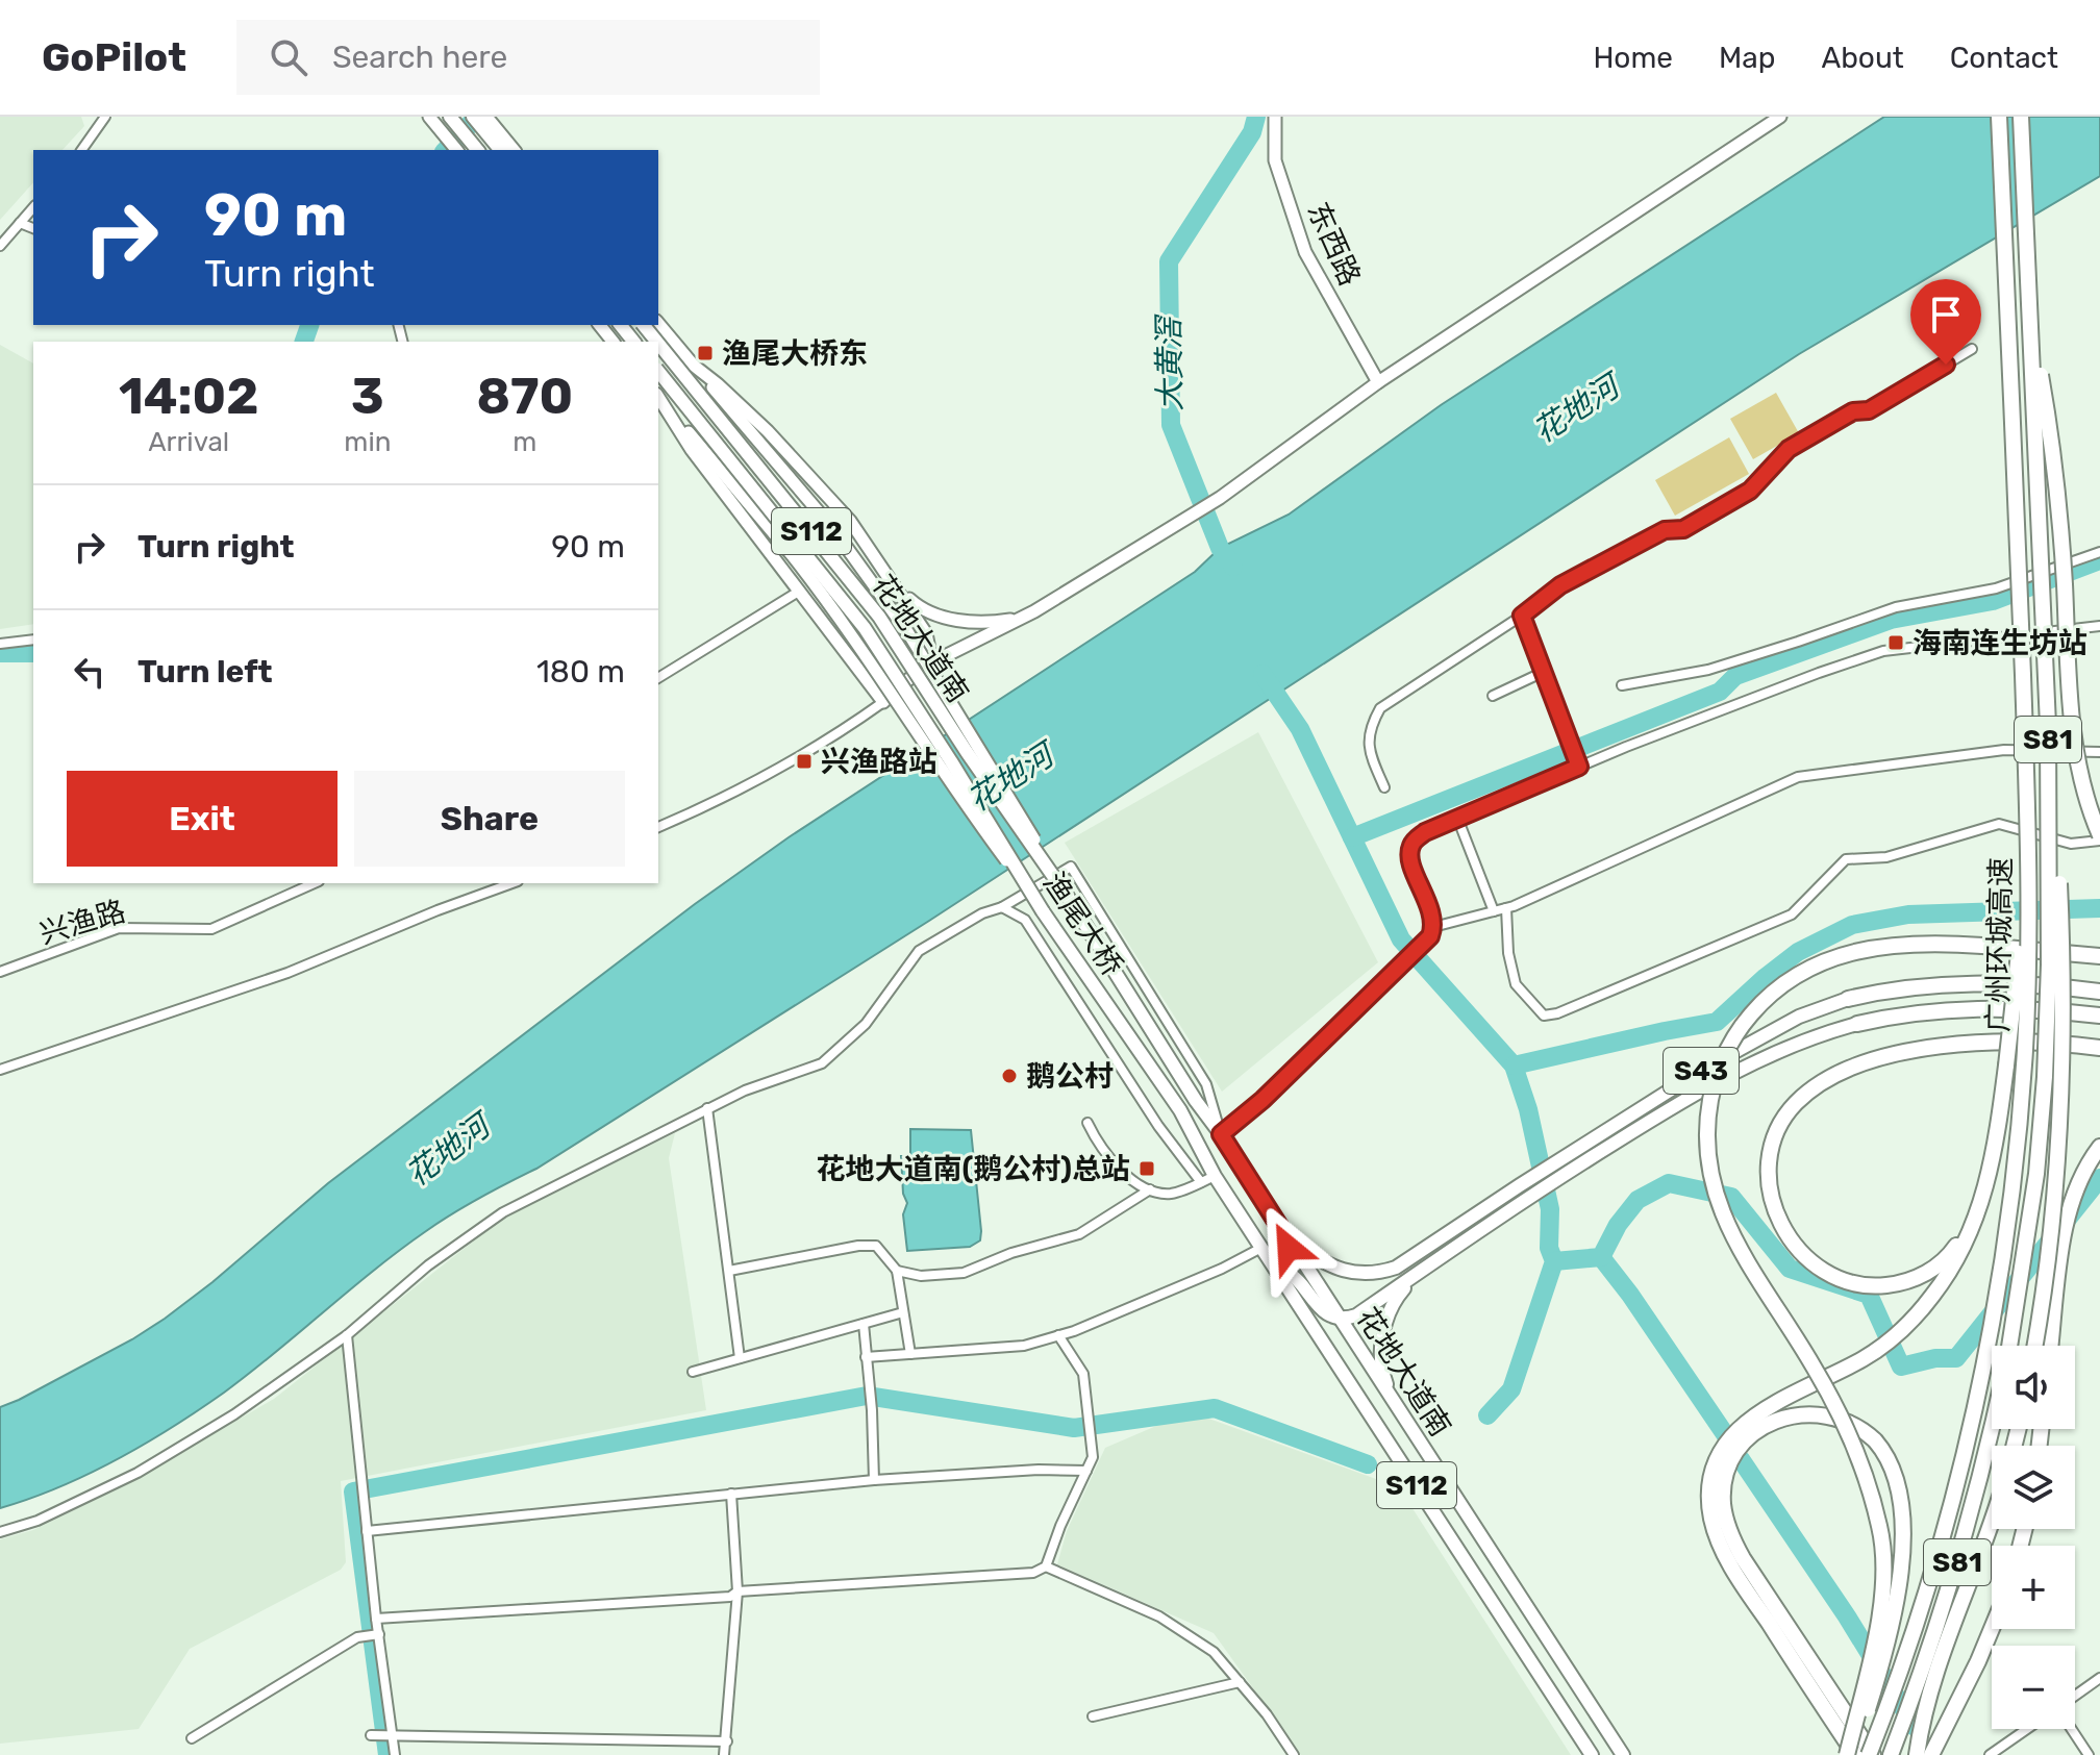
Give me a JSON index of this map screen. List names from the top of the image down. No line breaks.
{"streets":{"highway":["S81","广州环城高速","S43"],"main road":["S112","花地大道南","渔尾大桥"],"street":["东西路","兴渔路"]},"crossings":[["花地大道南","渔尾大桥"],["花地大道南","S43"]],"water":["大黄滘","花地河"],"places":{"transit":["渔尾大桥东","海南连生坊站","兴渔路站","花地大道南(鹅公村)总站"],"other":["鹅公村"]},"page":{"header":"GoPilot","search":"Search here","nav":["Home","Map","About","Contact"],"turn":["90 m","Turn right"],"eta":["14:02","Arrival","3","min","870","m"],"list":[{"name":"Turn right","value":"90 m"},{"name":"Turn left","value":"180 m"}],"buttons":["Exit","Share"],"map_buttons":["+","−"]}}
